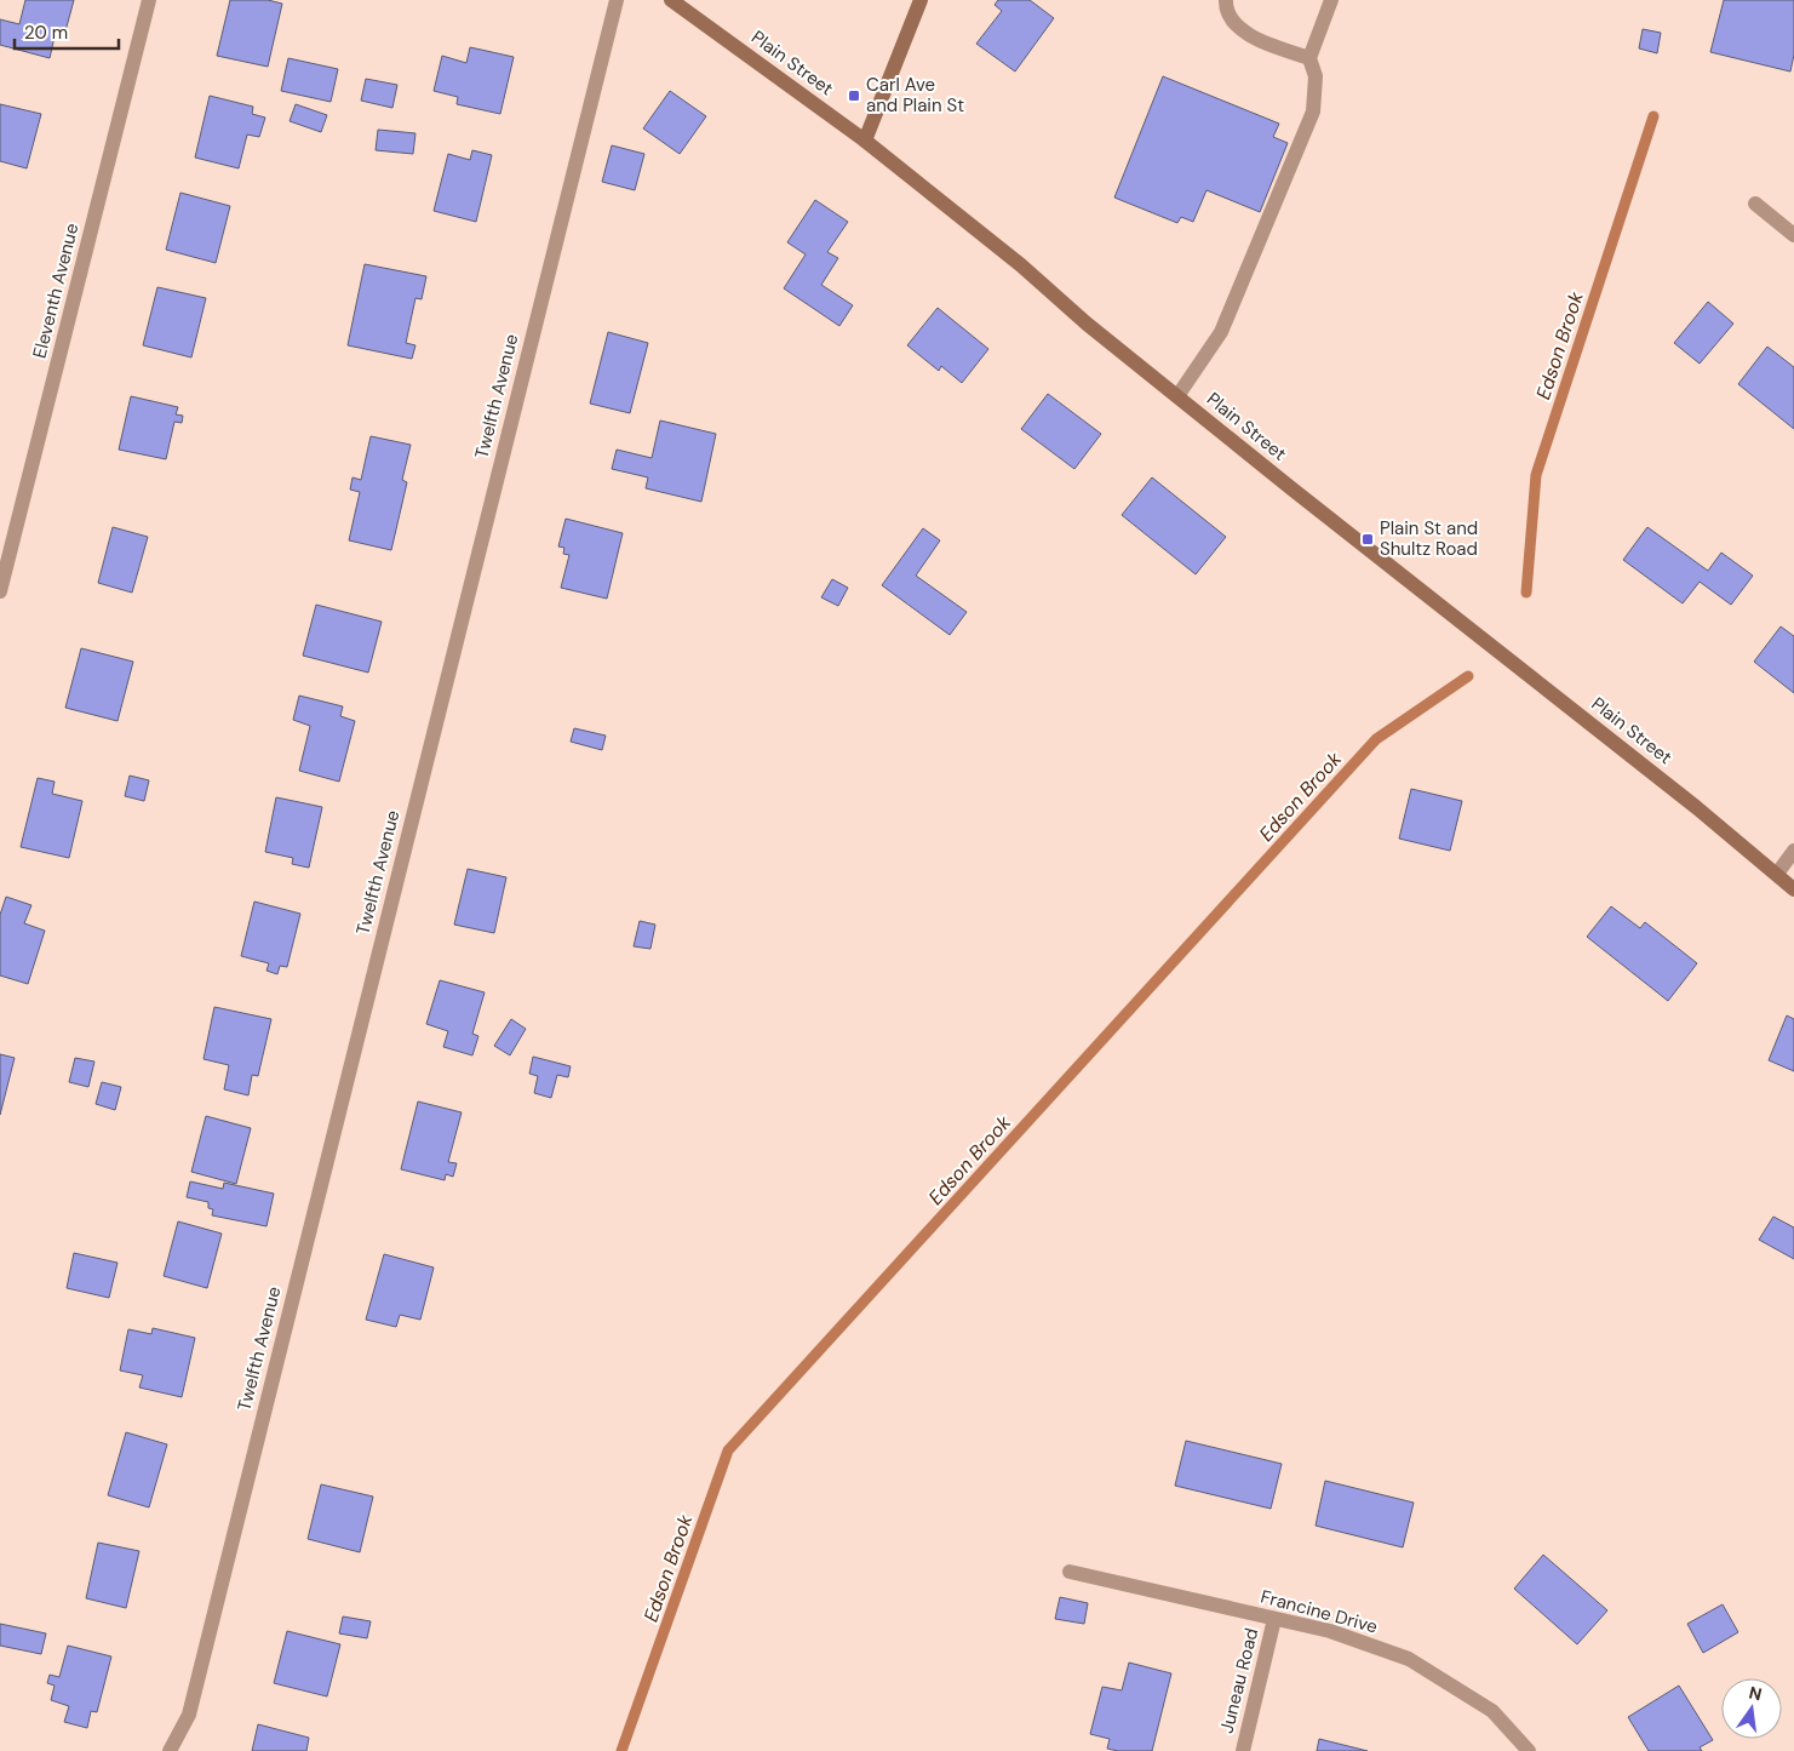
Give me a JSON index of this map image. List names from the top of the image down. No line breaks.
{"streets":{"main road":["Plain Street"],"street":["Eleventh Avenue","Twelfth Avenue","Francine Drive","Juneau Road"]},"crossings":[["Francine Drive","Juneau Road"]],"water":["Edson Brook"],"places":{"transit":["Carl Ave and Plain St","Plain St and Shultz Road"]},"scale_bar":"20 m","north":"top"}
